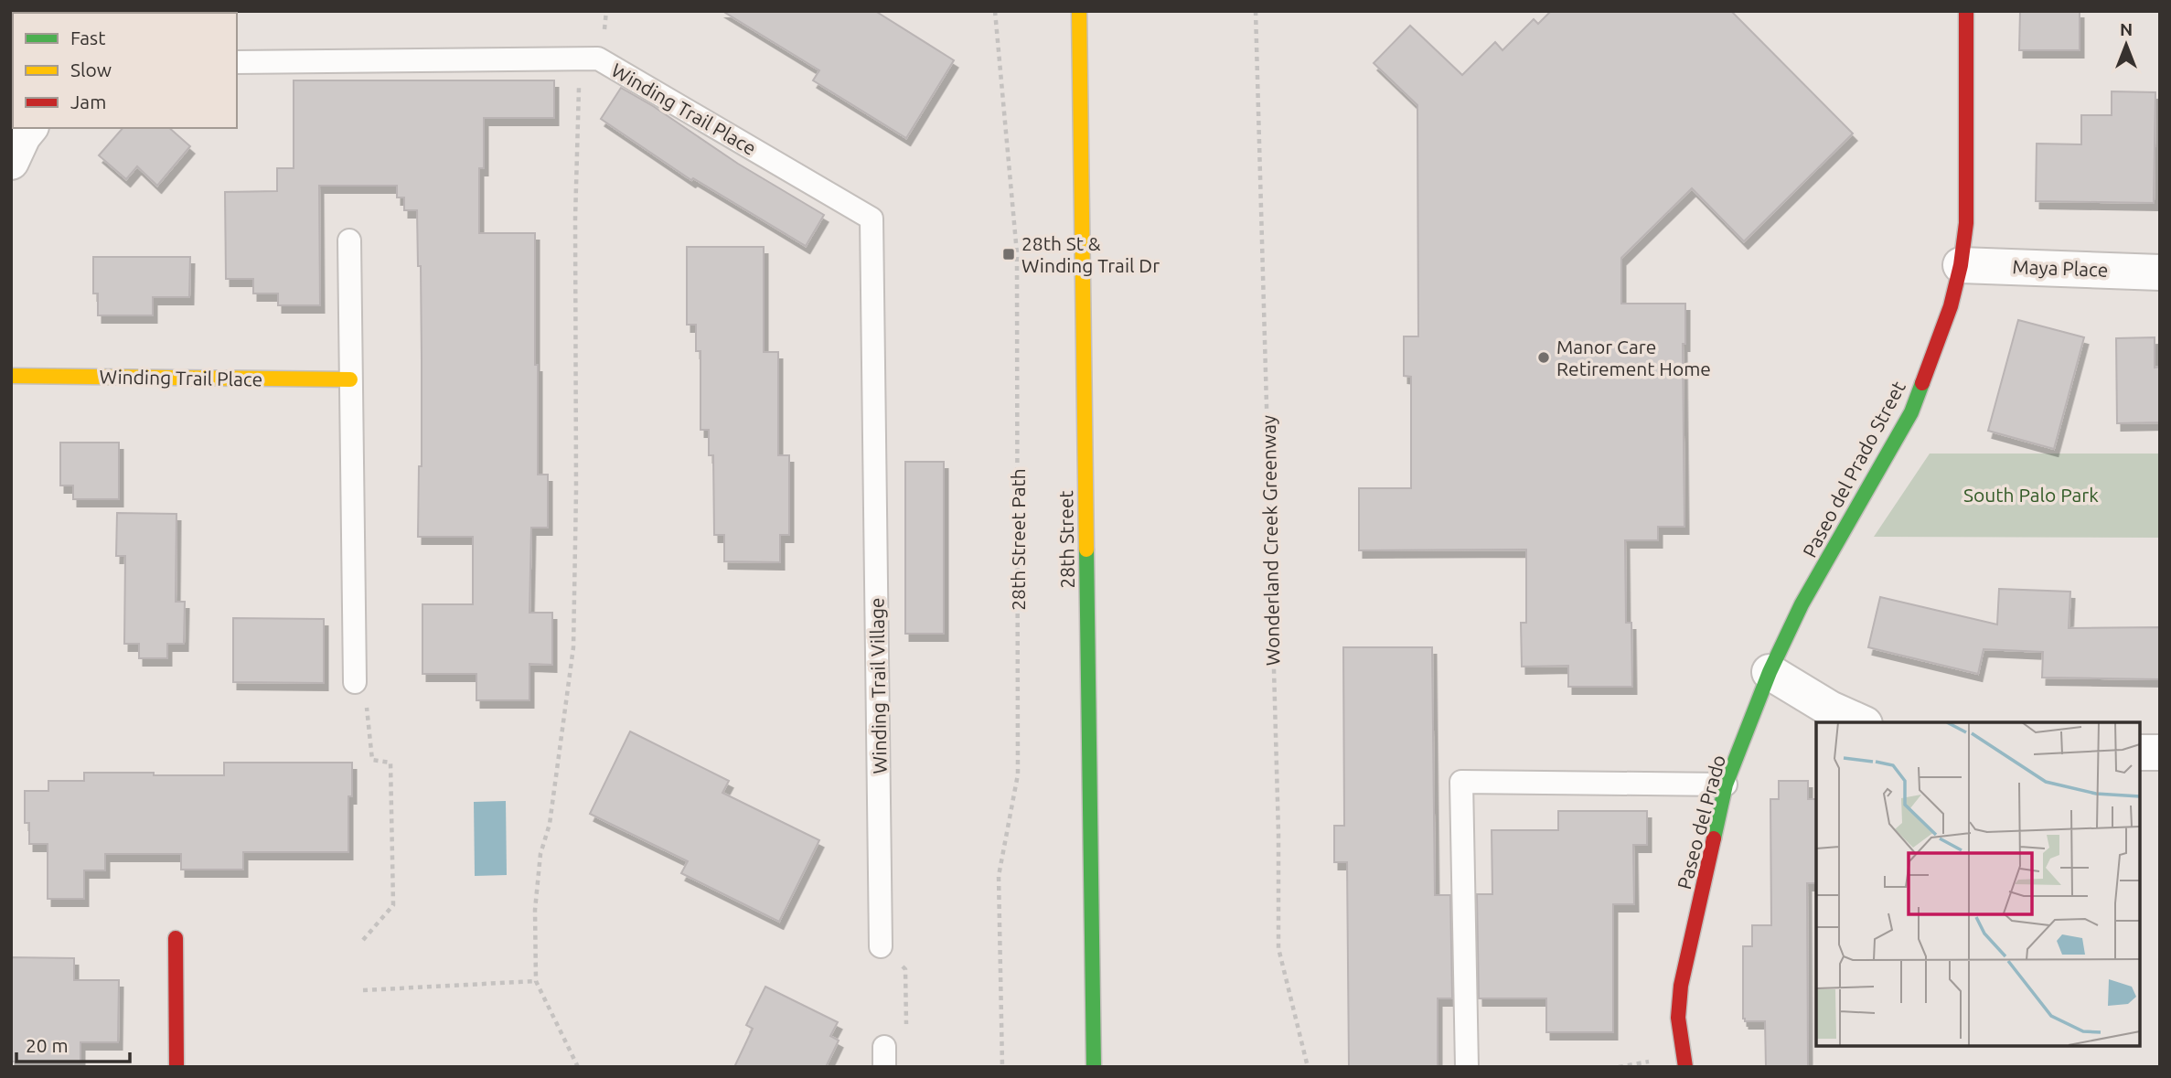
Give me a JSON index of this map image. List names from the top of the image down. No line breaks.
{"streets":{"main road":["Winding Trail Place","Paseo del Prado Street","28th Street","Paseo del Prado"],"street":["Maya Place"],"lane":["Winding Trail Village"],"path":["28th Street Path","Wonderland Creek Greenway"]},"crossings":[["Winding Trail Place","Winding Trail Village"],["Maya Place","Paseo del Prado Street"],["Paseo del Prado Street","Paseo del Prado"]],"parks":["South Palo Park"],"places":{"transit":["28th St & Winding Trail Dr"],"other":["Manor Care Retirement Home"]},"legend":["Fast","Slow","Jam"],"scale_bar":"20 m","north":"top"}
